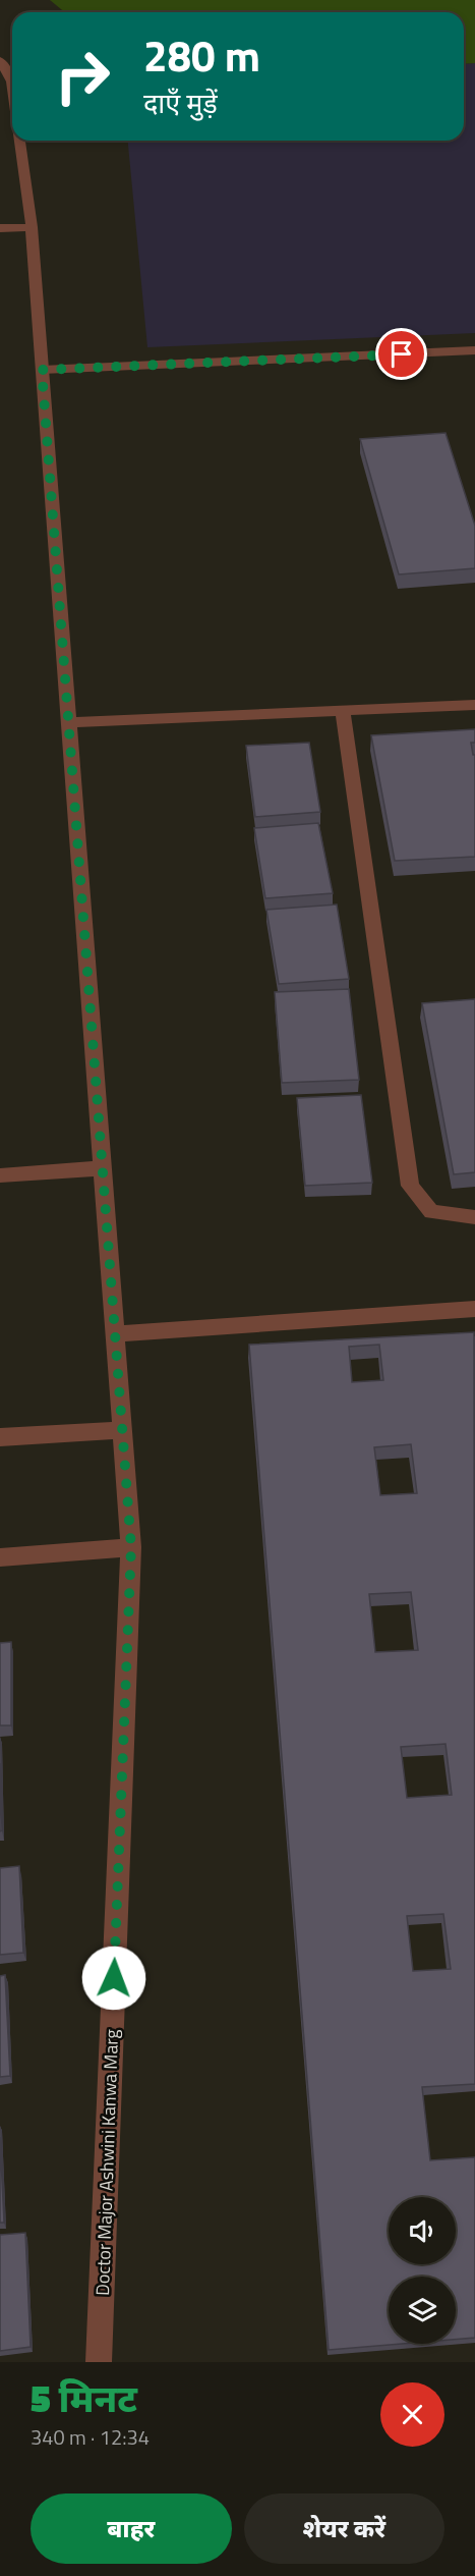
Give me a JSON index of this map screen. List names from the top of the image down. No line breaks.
{"streets":{"street":["Doctor Major Ashwini Kanwa Marg"]},"page":{"turn":["280 m","दाएँ मुड़ें"],"heading":["5 मिनट","340 m · 12:34"],"buttons":["बाहर","शेयर करें"]}}
